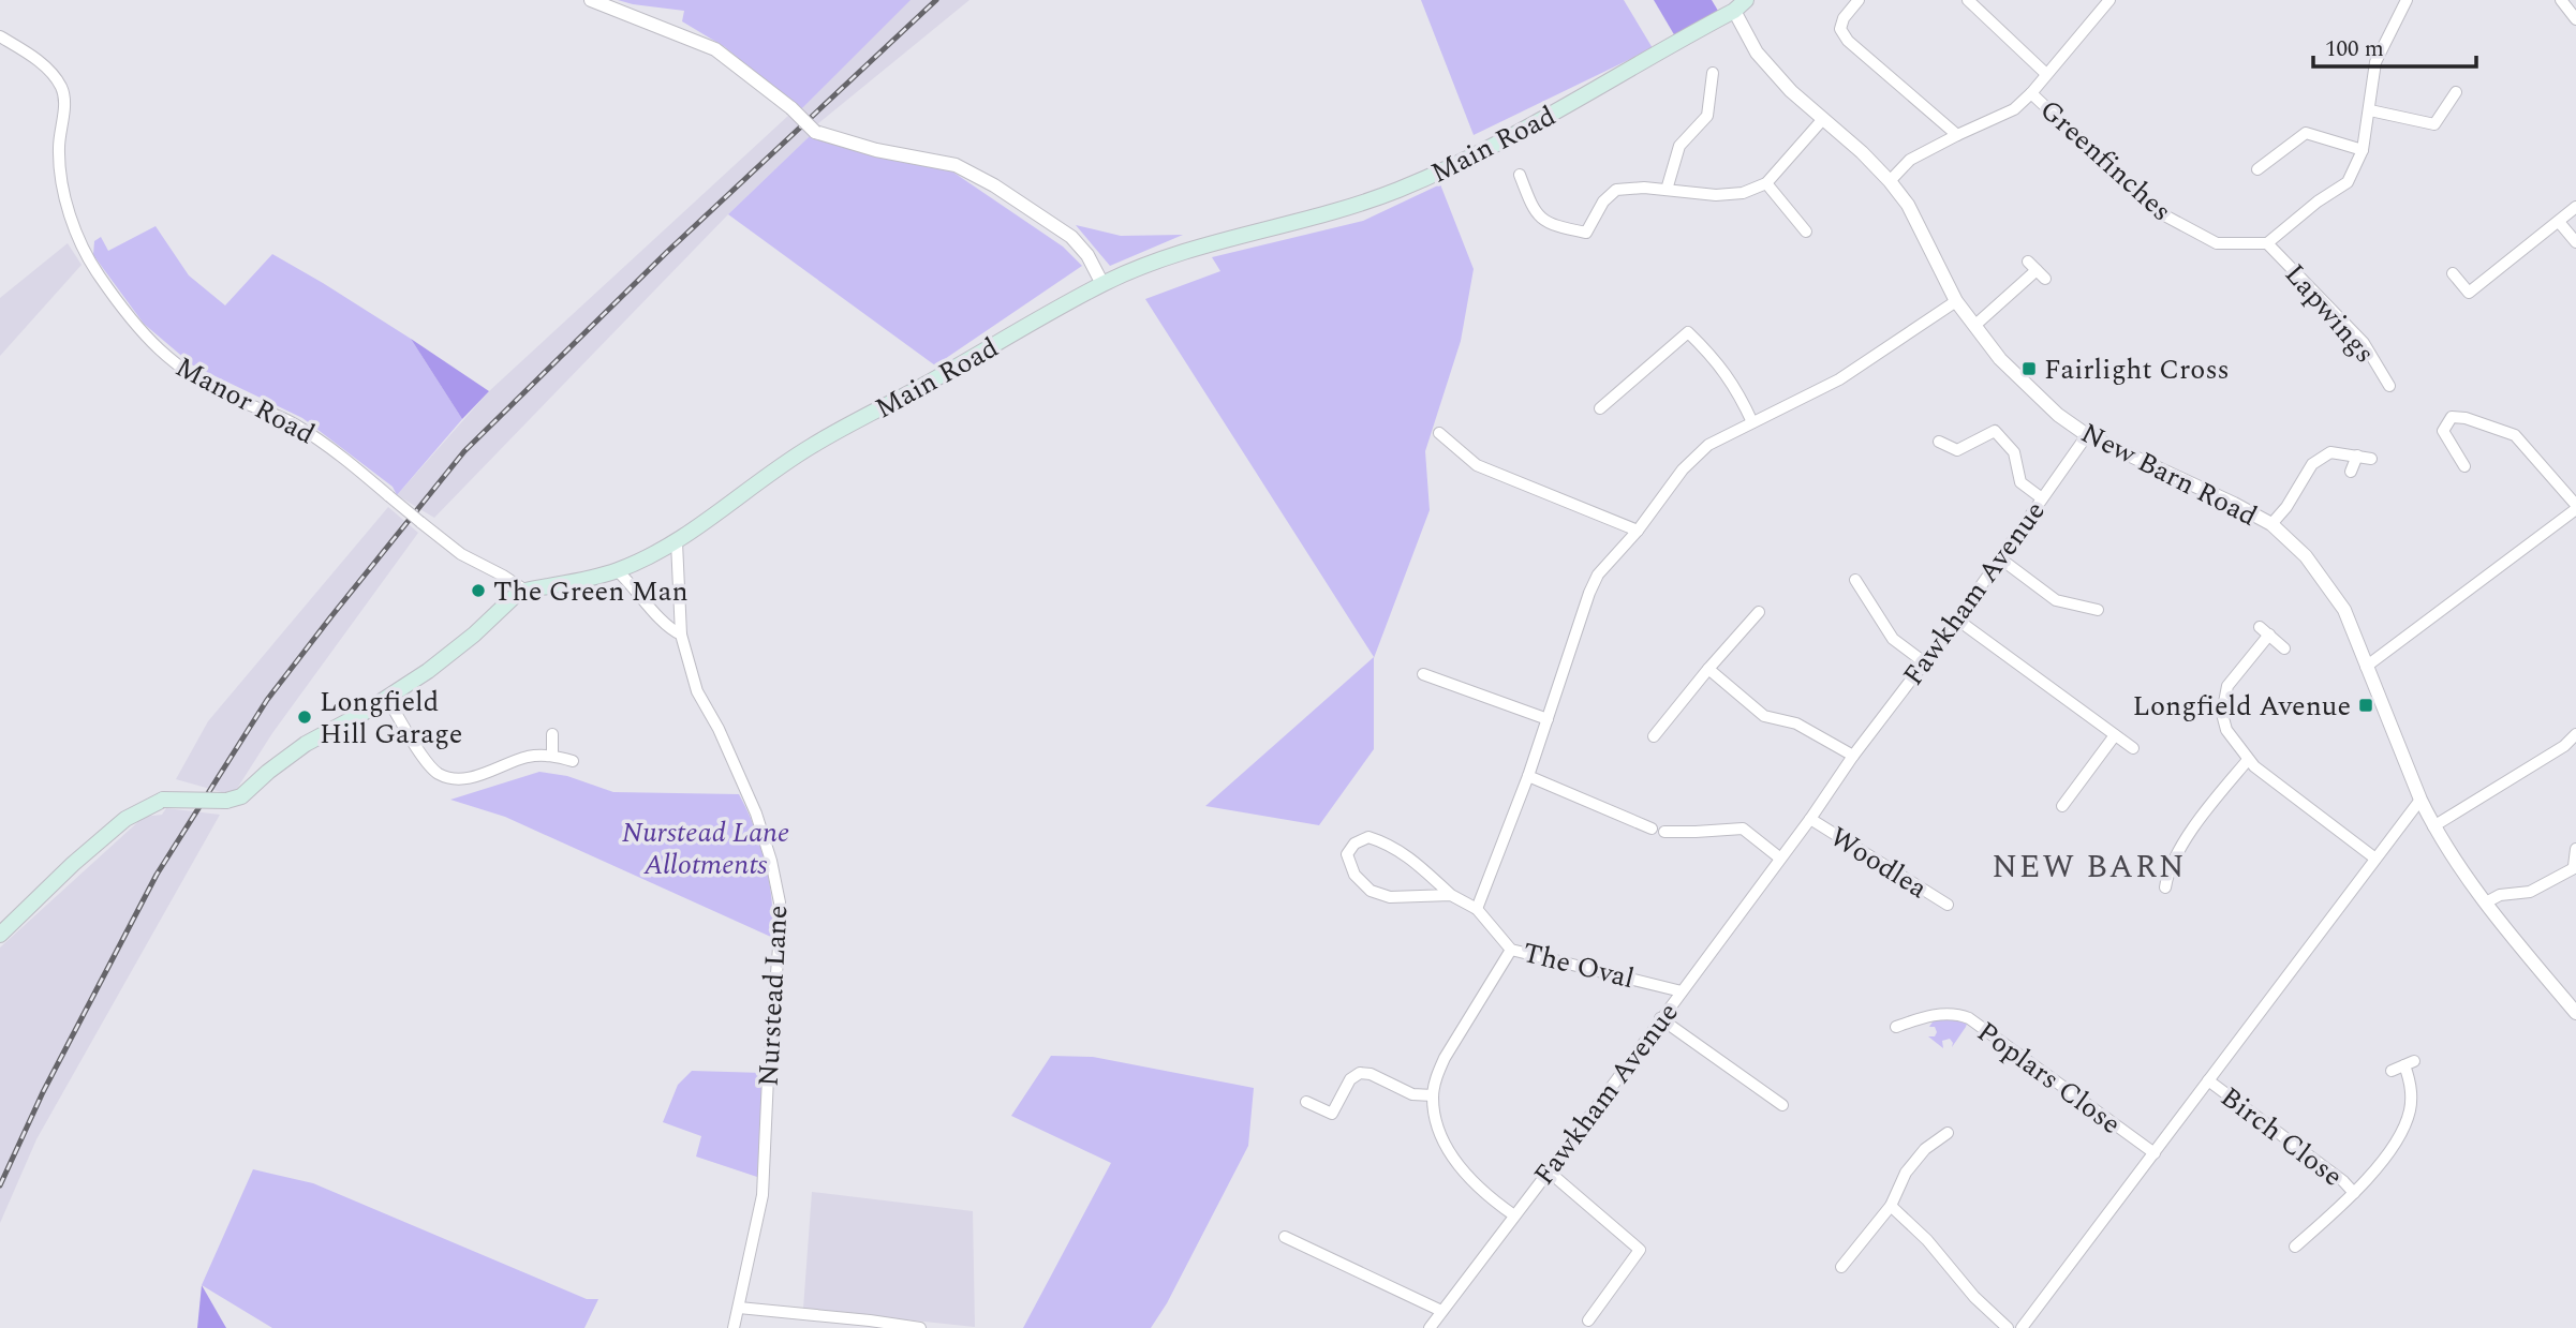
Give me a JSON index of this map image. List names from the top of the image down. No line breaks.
{"streets":{"main road":["Main Road"],"street":["Greenfinches","Lapwings","Manor Road","New Barn Road","Fawkham Avenue","Woodlea","The Oval","Nurstead Lane","Poplars Close","Birch Close"]},"crossings":[["Main Road","Manor Road"],["Main Road","New Barn Road"],["Main Road","Nurstead Lane"],["Greenfinches","Lapwings"],["New Barn Road","Fawkham Avenue"],["Fawkham Avenue","Woodlea"],["Fawkham Avenue","The Oval"]],"districts":["NEW BARN"],"parks":["Nurstead Lane Allotments"],"places":{"transit":["Fairlight Cross","Longfield Avenue"],"other":["The Green Man","Longfield Hill Garage"]},"scale_bar":"100 m"}
